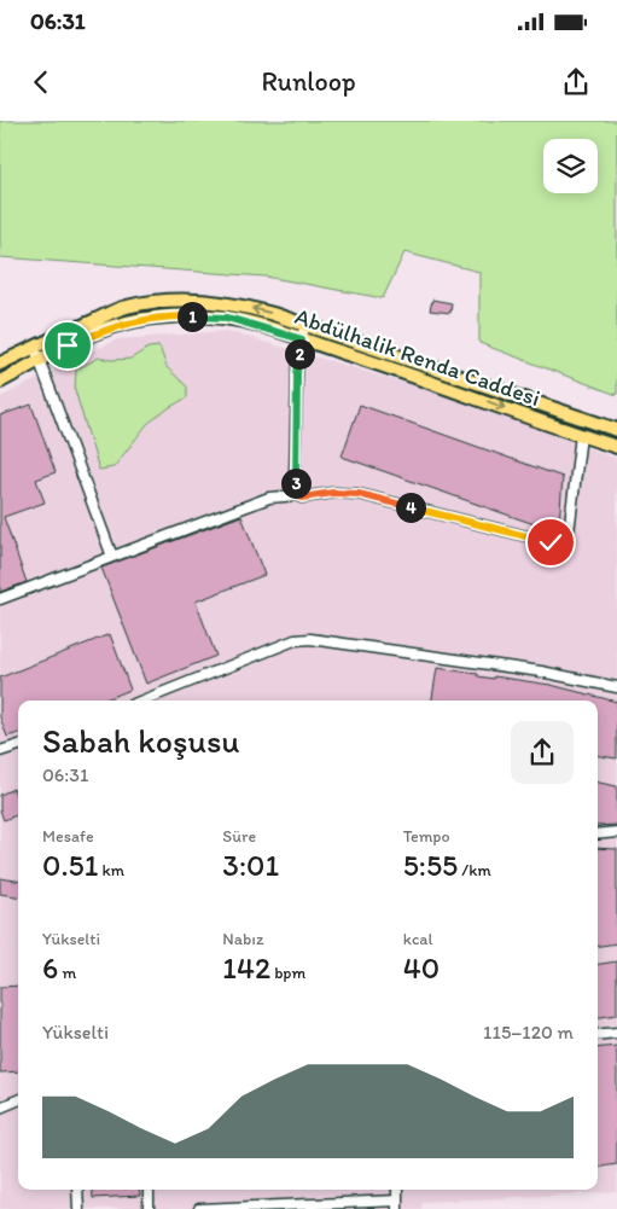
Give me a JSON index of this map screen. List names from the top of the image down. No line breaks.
{"streets":{"main road":["Abdülhalik Renda Caddesi"]},"page":{"status":"06:31","header":"Runloop","pins":["1","2","3","4"],"heading":["Sabah koşusu","06:31"],"stats":[["Mesafe","0.51 km"],["Süre","3:01"],["Tempo","5:55 /km"],["Yükselti","6 m"],["Nabız","142 bpm"],["kcal","40"]],"chart":["Yükselti","115–120 m"]}}
